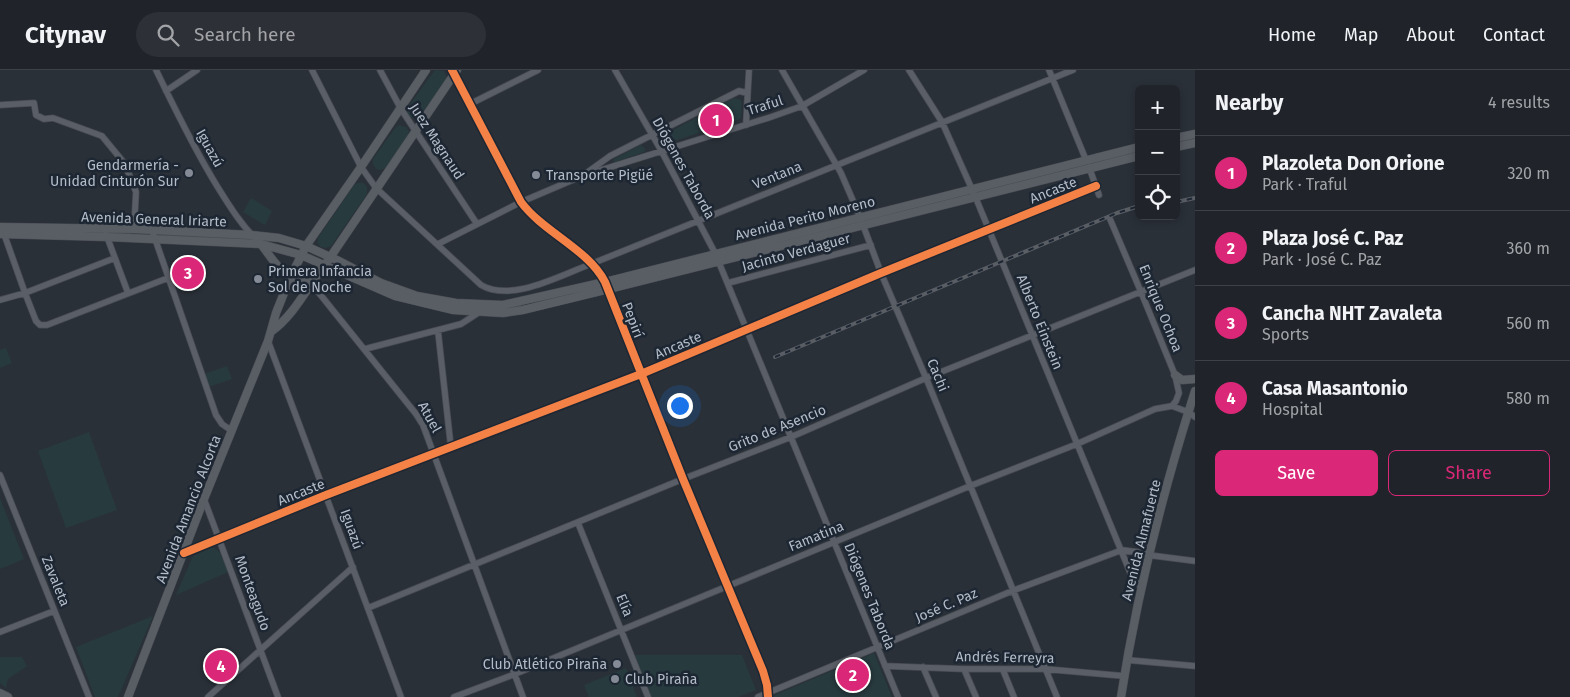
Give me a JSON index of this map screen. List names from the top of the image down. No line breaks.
{"streets":{"main road":["Iguazú","Avenida Perito Moreno","Avenida General Iriarte","Avenida Amancio Alcorta","Avenida Almafuerte"],"street":["Traful","Juez Magnaud","Diógenes Taborda","Ventana","Ancaste","Jacinto Verdaguer","Enrique Ochoa","Pepirí","Alberto Einstein","Cachi","Atuel","Grito de Asencio","Famatina","Zavaleta","Monteagudo","Elía","José C. Paz","Andrés Ferreyra"]},"crossings":[["Traful","Juez Magnaud"],["Traful","Diógenes Taborda"],["Traful","Ventana"],["Traful","Pepirí"],["Traful","Cachi"],["Juez Magnaud","Avenida Amancio Alcorta"],["Iguazú","Ancaste"],["Iguazú","Avenida General Iriarte"],["Iguazú","Grito de Asencio"],["Iguazú","Avenida Amancio Alcorta"],["Diógenes Taborda","Ventana"],["Diógenes Taborda","Ancaste"],["Diógenes Taborda","Avenida Perito Moreno"],["Diógenes Taborda","Jacinto Verdaguer"],["Diógenes Taborda","Grito de Asencio"],["Diógenes Taborda","Famatina"],["Diógenes Taborda","José C. Paz"],["Diógenes Taborda","Andrés Ferreyra"],["Ventana","Pepirí"],["Ventana","Alberto Einstein"],["Ventana","Cachi"],["Ancaste","Pepirí"],["Ancaste","Alberto Einstein"],["Ancaste","Cachi"],["Ancaste","Atuel"],["Ancaste","Avenida Amancio Alcorta"],["Ancaste","Monteagudo"],["Avenida Perito Moreno","Avenida General Iriarte"],["Avenida Perito Moreno","Pepirí"],["Avenida Perito Moreno","Alberto Einstein"],["Avenida Perito Moreno","Cachi"],["Avenida General Iriarte","Avenida Amancio Alcorta"],["Jacinto Verdaguer","Cachi"],["Enrique Ochoa","Grito de Asencio"],["Enrique Ochoa","Famatina"],["Pepirí","Grito de Asencio"],["Pepirí","Avenida Amancio Alcorta"],["Pepirí","Famatina"],["Pepirí","José C. Paz"],["Alberto Einstein","Grito de Asencio"],["Alberto Einstein","Famatina"],["Alberto Einstein","Avenida Almafuerte"],["Alberto Einstein","José C. Paz"],["Cachi","Grito de Asencio"],["Cachi","Famatina"],["Cachi","José C. Paz"],["Cachi","Andrés Ferreyra"],["Atuel","Grito de Asencio"],["Atuel","Avenida Amancio Alcorta"],["Atuel","Famatina"],["Grito de Asencio","Elía"],["Avenida Amancio Alcorta","Monteagudo"],["Famatina","Elía"],["Avenida Almafuerte","Andrés Ferreyra"]],"places":["Gendarmería - Unidad Cinturón Sur","Transporte Pigüé","Primera Infancia Sol de Noche","Club Atlético Piraña","Club Piraña"],"page":{"header":"Citynav","search":"Search here","nav":["Home","Map","About","Contact"],"heading":["Nearby","4 results"],"map_buttons":["+","−"],"pins":["1","3","4","2"],"list":[{"mark":"1","name":"Plazoleta Don Orione","note":"Park · Traful","value":"320 m"},{"mark":"2","name":"Plaza José C. Paz","note":"Park · José C. Paz","value":"360 m"},{"mark":"3","name":"Cancha NHT Zavaleta","note":"Sports","value":"560 m"},{"mark":"4","name":"Casa Masantonio","note":"Hospital","value":"580 m"}],"buttons":["Save","Share"]}}
